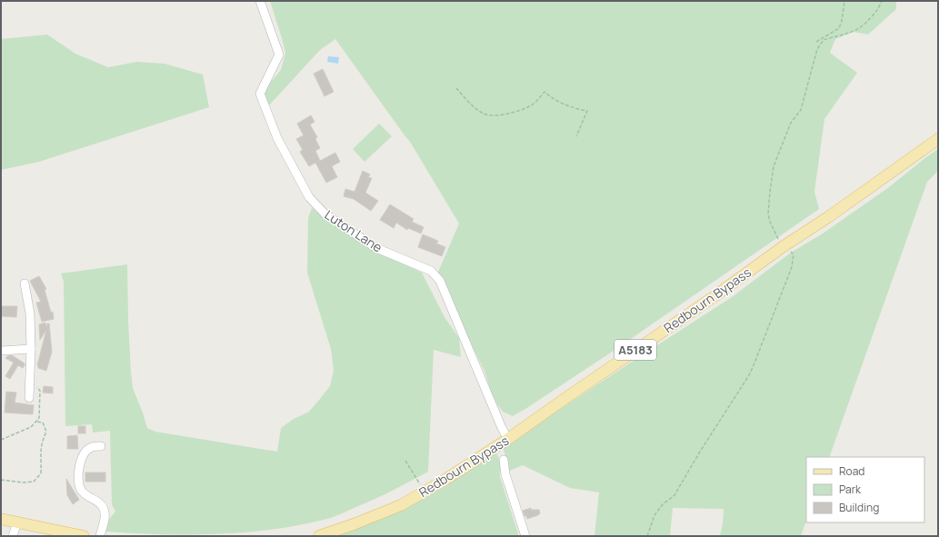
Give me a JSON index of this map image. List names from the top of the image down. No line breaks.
{"streets":{"main road":["Redbourn Bypass","A5183"],"street":["Luton Lane"]},"crossings":[["Luton Lane","Redbourn Bypass"]],"legend":["Road","Park","Building"]}
